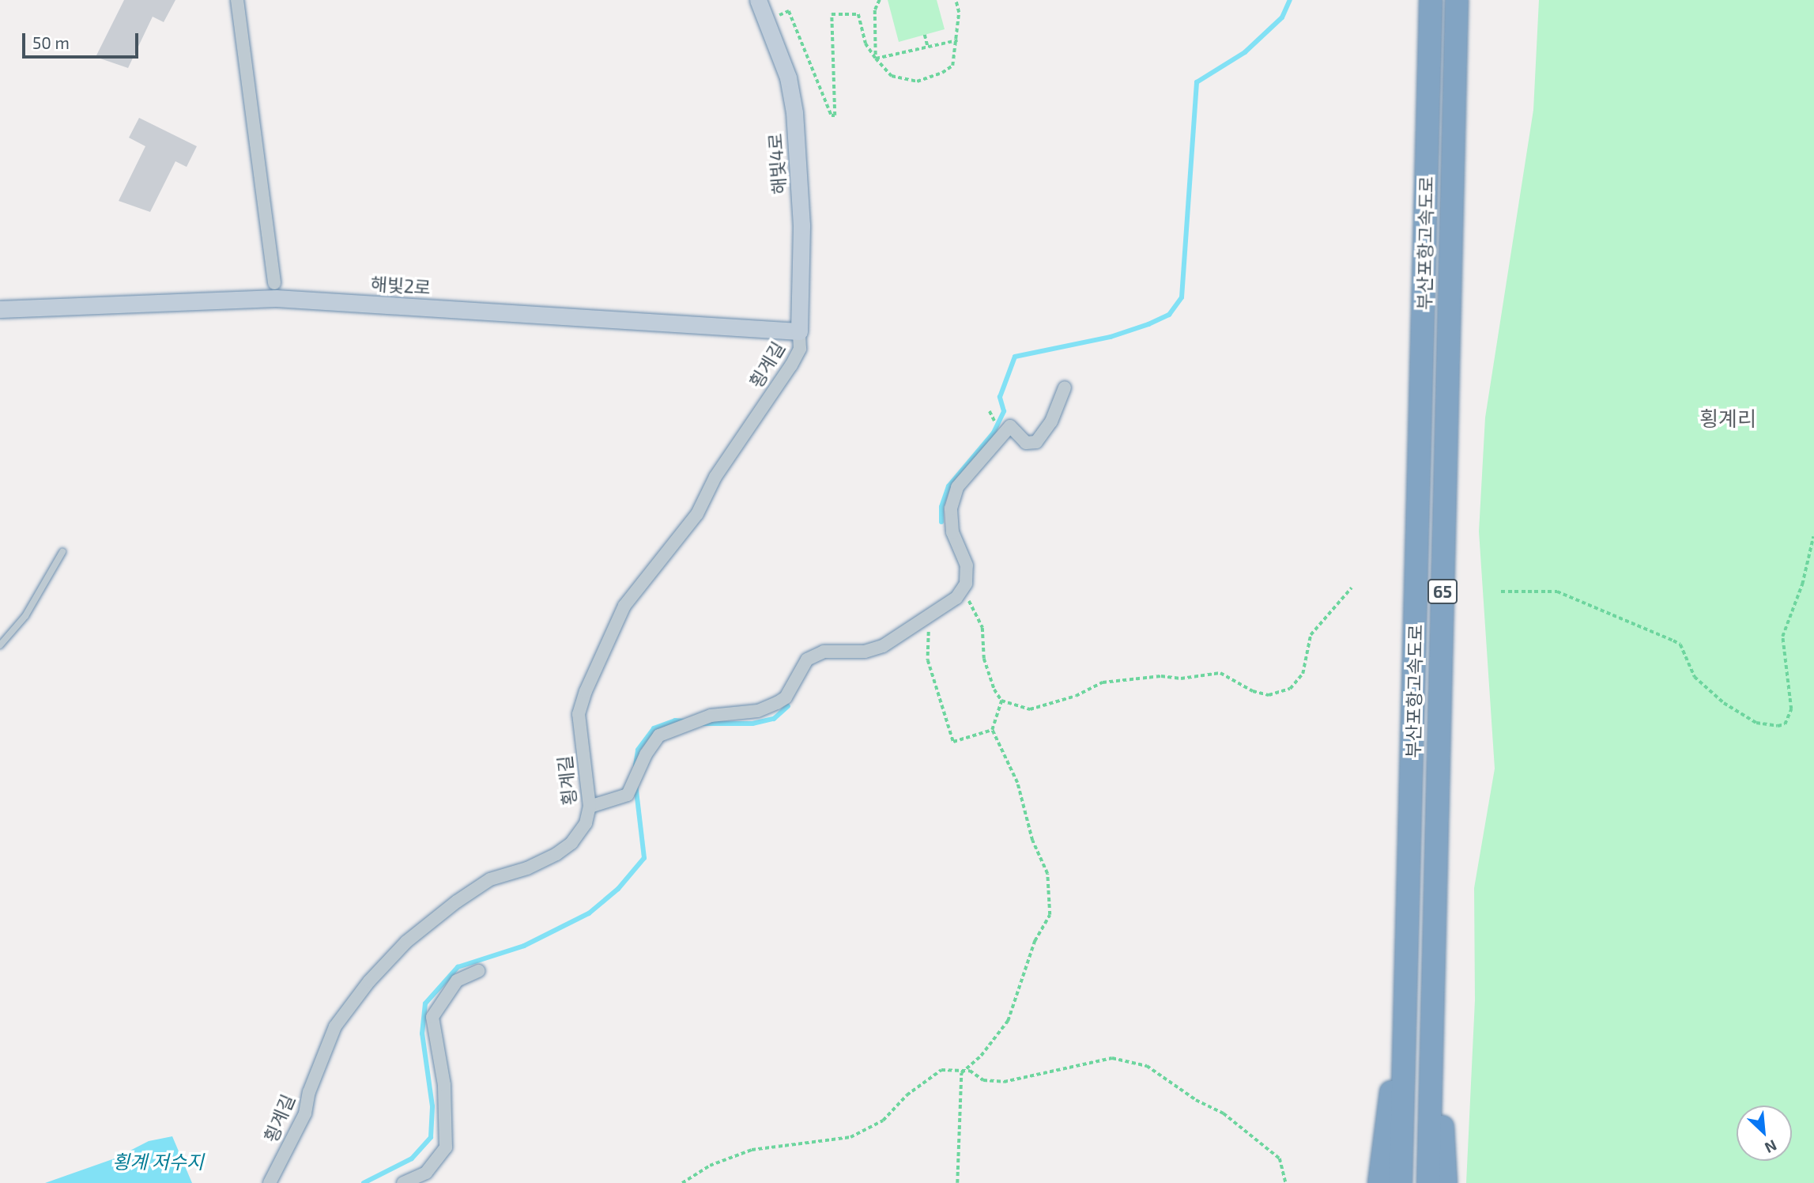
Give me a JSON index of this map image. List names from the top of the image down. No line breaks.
{"streets":{"highway":["부산포항고속도로","65"],"street":["해빛4로","해빛2로","횡계길"]},"crossings":[["해빛4로","해빛2로"],["해빛4로","횡계길"],["해빛2로","횡계길"]],"districts":["횡계리"],"water":["횡계 저수지"],"scale_bar":"50 m","north":"bottom right"}
